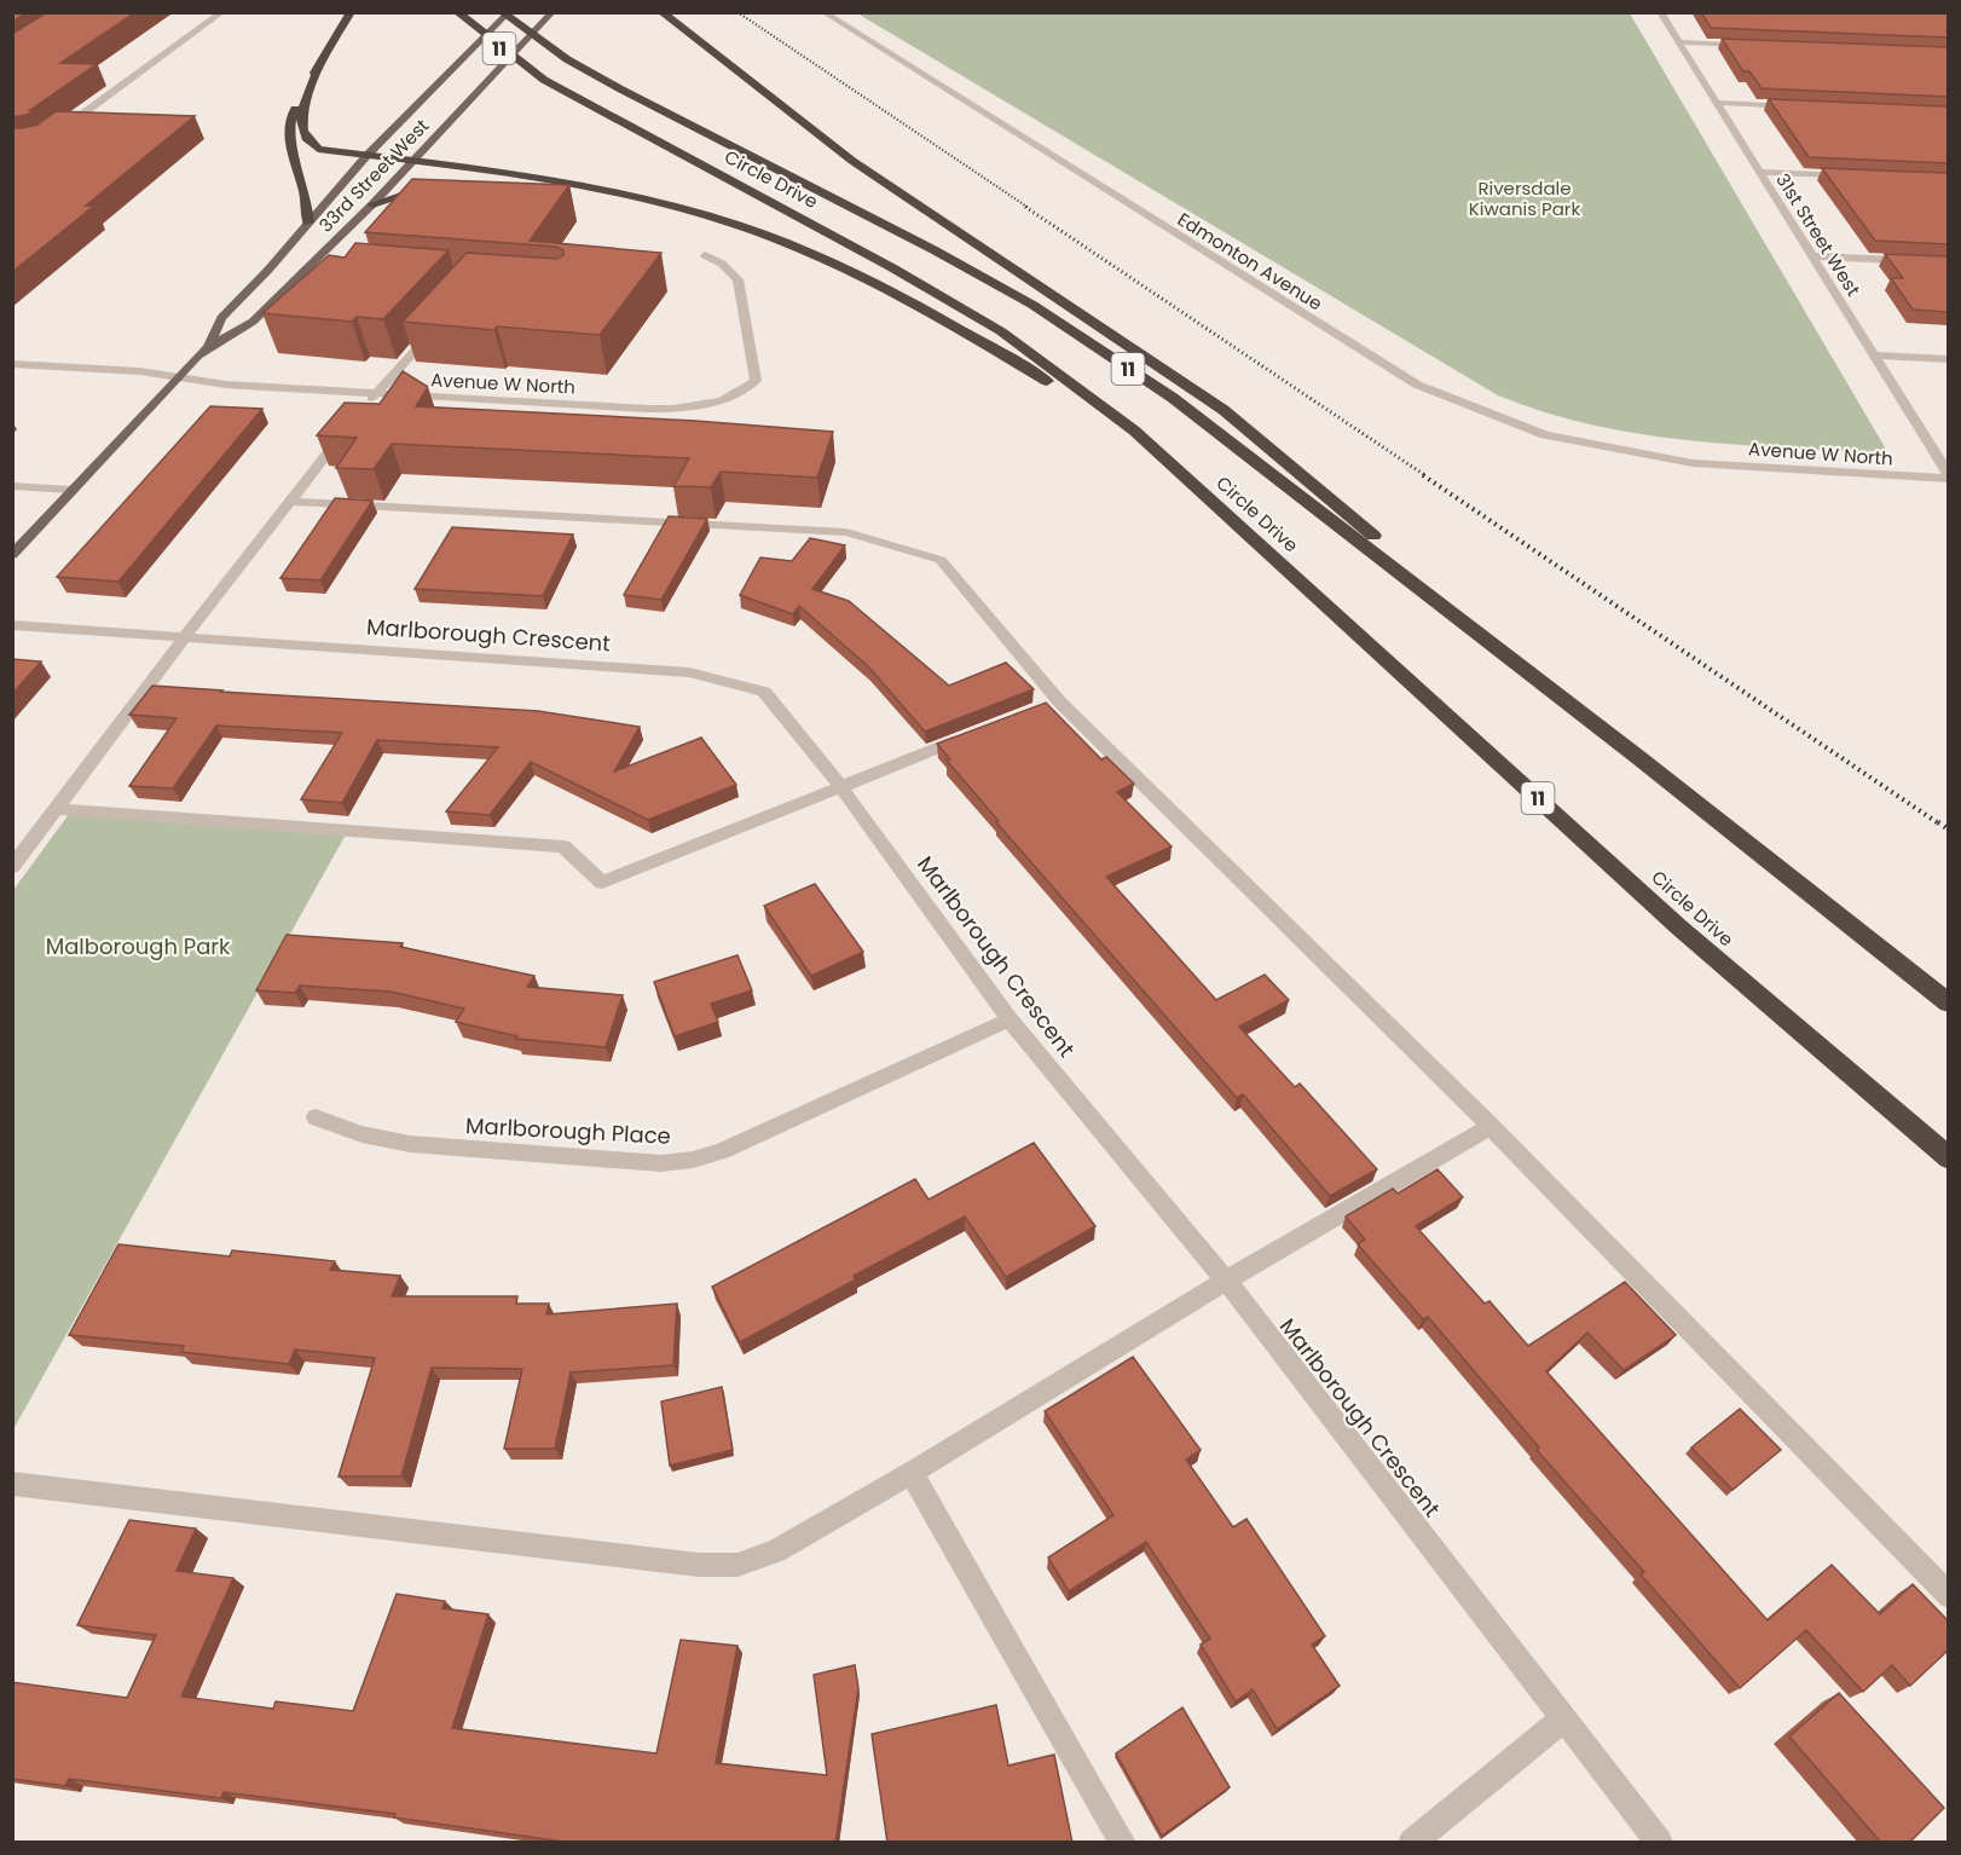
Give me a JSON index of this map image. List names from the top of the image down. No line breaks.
{"streets":{"highway":["11","Circle Drive"],"main road":["33rd Street West"],"street":["31st Street West","Edmonton Avenue","Avenue W North","Marlborough Crescent","Marlborough Place"]},"crossings":[["33rd Street West","Avenue W North"],["31st Street West","Avenue W North"],["Edmonton Avenue","Avenue W North"],["Marlborough Crescent","Marlborough Place"]],"parks":["Riversdale Kiwanis Park","Malborough Park"]}
